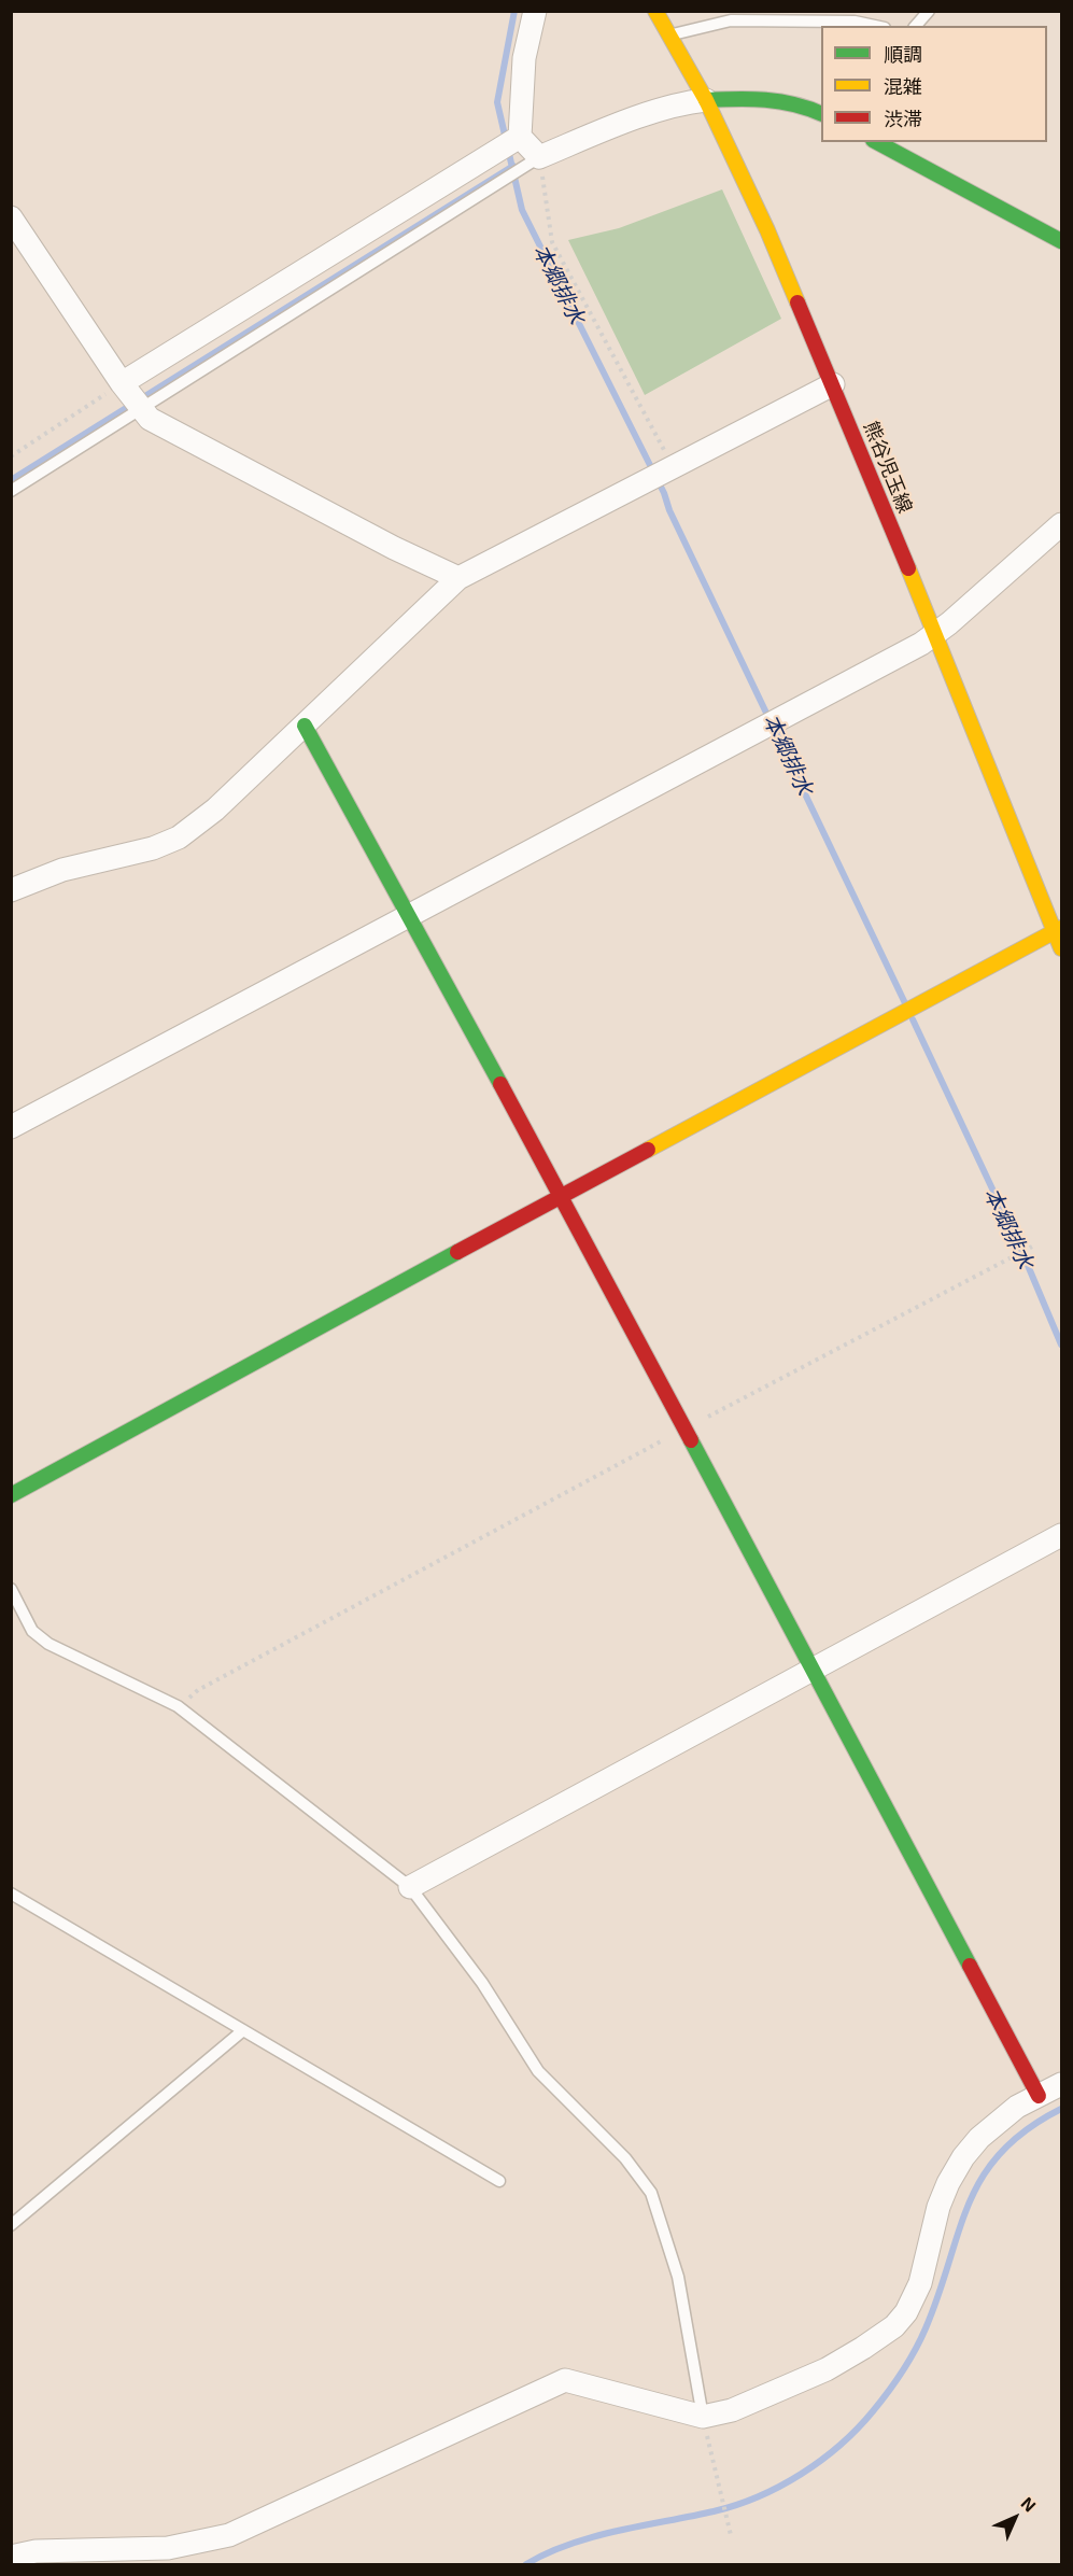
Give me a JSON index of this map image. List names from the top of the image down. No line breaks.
{"streets":{"street":["熊谷児玉線"]},"water":["本郷排水"],"legend":["順調","混雑","渋滞"],"north":"top right"}
